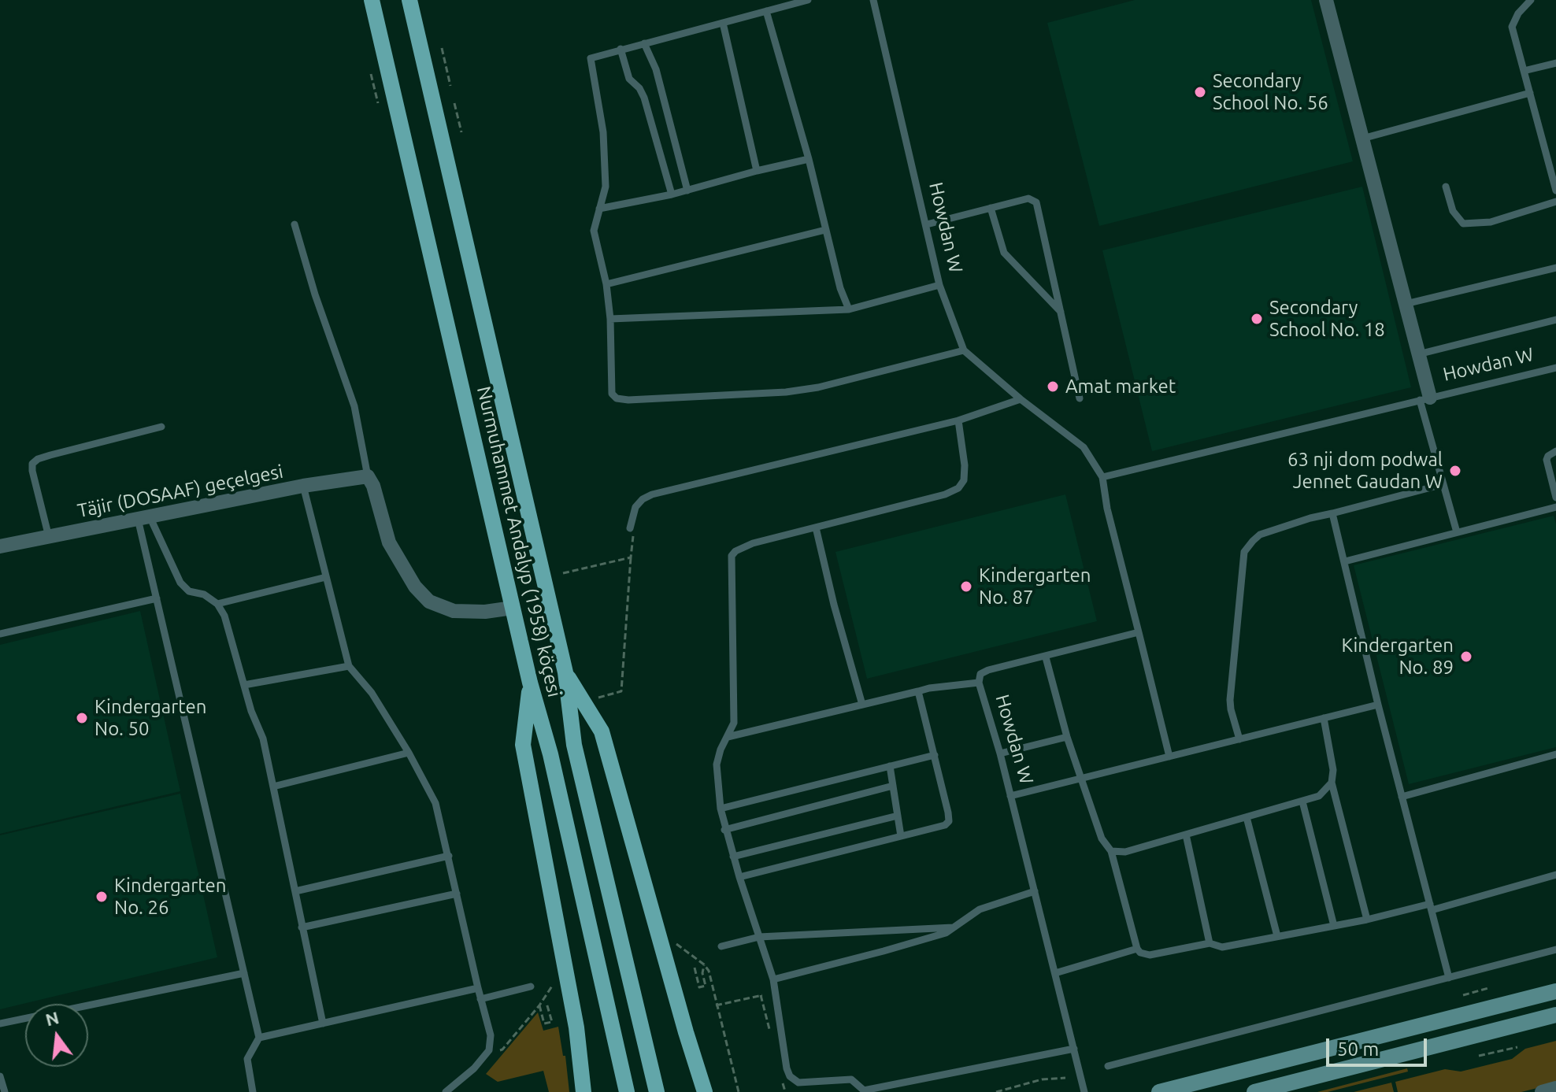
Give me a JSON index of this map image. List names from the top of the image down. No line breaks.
{"streets":{"main road":["Nurmuhammet Andalyp (1958) köçesi"],"street":["Howdan W","Täjir (DOSAAF) geçelgesi"]},"places":["Secondary School No. 56","Secondary School No. 18","Amat market","63 nji dom podwal Jennet Gaudan W","Kindergarten No. 87","Kindergarten No. 89","Kindergarten No. 50","Kindergarten No. 26"],"scale_bar":"50 m","north":"top"}
